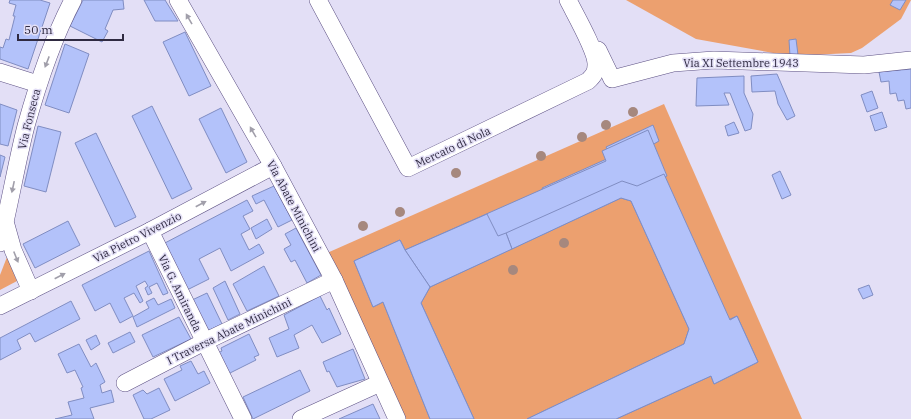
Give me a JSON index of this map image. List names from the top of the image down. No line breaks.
{"streets":{"street":["Via XI Settembre 1943","Via Fonseca","Mercato di Nola","Via Abate Minichini","Via Pietro Vivenzio","Via G. Amiranda","I Traversa Abate Minichini"]},"crossings":[["Via Abate Minichini","Via Pietro Vivenzio"],["Via Abate Minichini","I Traversa Abate Minichini"],["Via Pietro Vivenzio","Via G. Amiranda"],["Via G. Amiranda","I Traversa Abate Minichini"]],"one_way":["Via Fonseca","Via Abate Minichini","Via Pietro Vivenzio"],"scale_bar":"50 m"}
